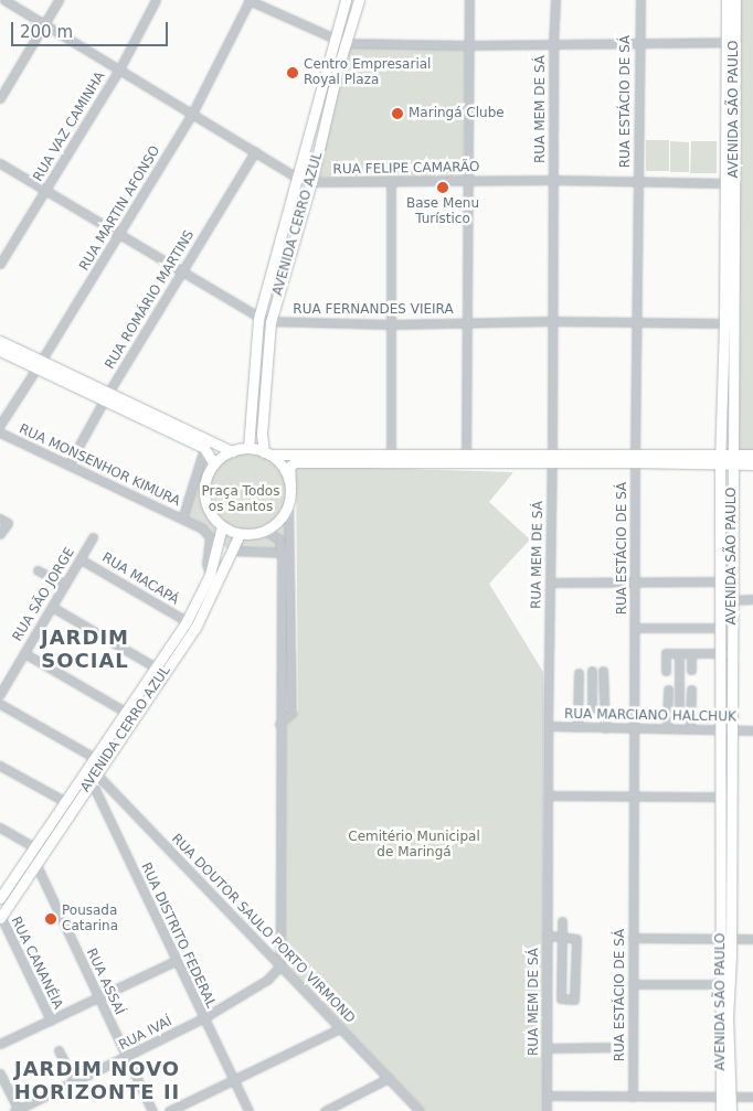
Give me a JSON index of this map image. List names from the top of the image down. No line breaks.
{"streets":{"main road":["AVENIDA SÃO PAULO","AVENIDA CERRO AZUL"],"street":["RUA ESTÁCIO DE SÁ","RUA MEM DE SÁ","RUA VAZ CAMINHA","RUA FELIPE CAMARÃO","RUA MARTIN AFONSO","RUA ROMÁRIO MARTINS","RUA FERNANDES VIEIRA","RUA MONSENHOR KIMURA","RUA MACAPÁ","RUA SÃO JORGE","RUA MARCIANO HALCHUK","RUA DOUTOR SAULO PORTO VIRMOND","RUA DISTRITO FEDERAL","RUA CANANÉIA","RUA ASSAÍ","RUA IVAÍ"]},"crossings":[["RUA ESTÁCIO DE SÁ","RUA FELIPE CAMARÃO"],["RUA ESTÁCIO DE SÁ","RUA FERNANDES VIEIRA"],["RUA ESTÁCIO DE SÁ","RUA MARCIANO HALCHUK"],["RUA MEM DE SÁ","RUA FELIPE CAMARÃO"],["RUA MEM DE SÁ","RUA FERNANDES VIEIRA"],["RUA MEM DE SÁ","RUA MARCIANO HALCHUK"],["AVENIDA SÃO PAULO","RUA FELIPE CAMARÃO"],["AVENIDA SÃO PAULO","RUA FERNANDES VIEIRA"],["AVENIDA SÃO PAULO","RUA MARCIANO HALCHUK"],["RUA VAZ CAMINHA","RUA FELIPE CAMARÃO"],["RUA VAZ CAMINHA","RUA FERNANDES VIEIRA"],["RUA FELIPE CAMARÃO","RUA MARTIN AFONSO"],["RUA FELIPE CAMARÃO","AVENIDA CERRO AZUL"],["RUA FELIPE CAMARÃO","RUA ROMÁRIO MARTINS"],["RUA MARTIN AFONSO","RUA FERNANDES VIEIRA"],["AVENIDA CERRO AZUL","RUA FERNANDES VIEIRA"],["AVENIDA CERRO AZUL","RUA MONSENHOR KIMURA"],["AVENIDA CERRO AZUL","RUA MACAPÁ"],["AVENIDA CERRO AZUL","RUA DOUTOR SAULO PORTO VIRMOND"],["AVENIDA CERRO AZUL","RUA DISTRITO FEDERAL"],["AVENIDA CERRO AZUL","RUA CANANÉIA"],["AVENIDA CERRO AZUL","RUA ASSAÍ"],["RUA ROMÁRIO MARTINS","RUA FERNANDES VIEIRA"],["RUA ROMÁRIO MARTINS","RUA MONSENHOR KIMURA"],["RUA MACAPÁ","RUA SÃO JORGE"],["RUA DOUTOR SAULO PORTO VIRMOND","RUA DISTRITO FEDERAL"],["RUA DOUTOR SAULO PORTO VIRMOND","RUA IVAÍ"],["RUA DISTRITO FEDERAL","RUA IVAÍ"],["RUA ASSAÍ","RUA IVAÍ"]],"districts":["JARDIM SOCIAL","JARDIM NOVO HORIZONTE II"],"parks":["Praça Todos os Santos","Cemitério Municipal de Maringá"],"places":["Centro Empresarial Royal Plaza","Maringá Clube","Base Menu Turístico","Pousada Catarina"],"scale_bar":"200 m"}
